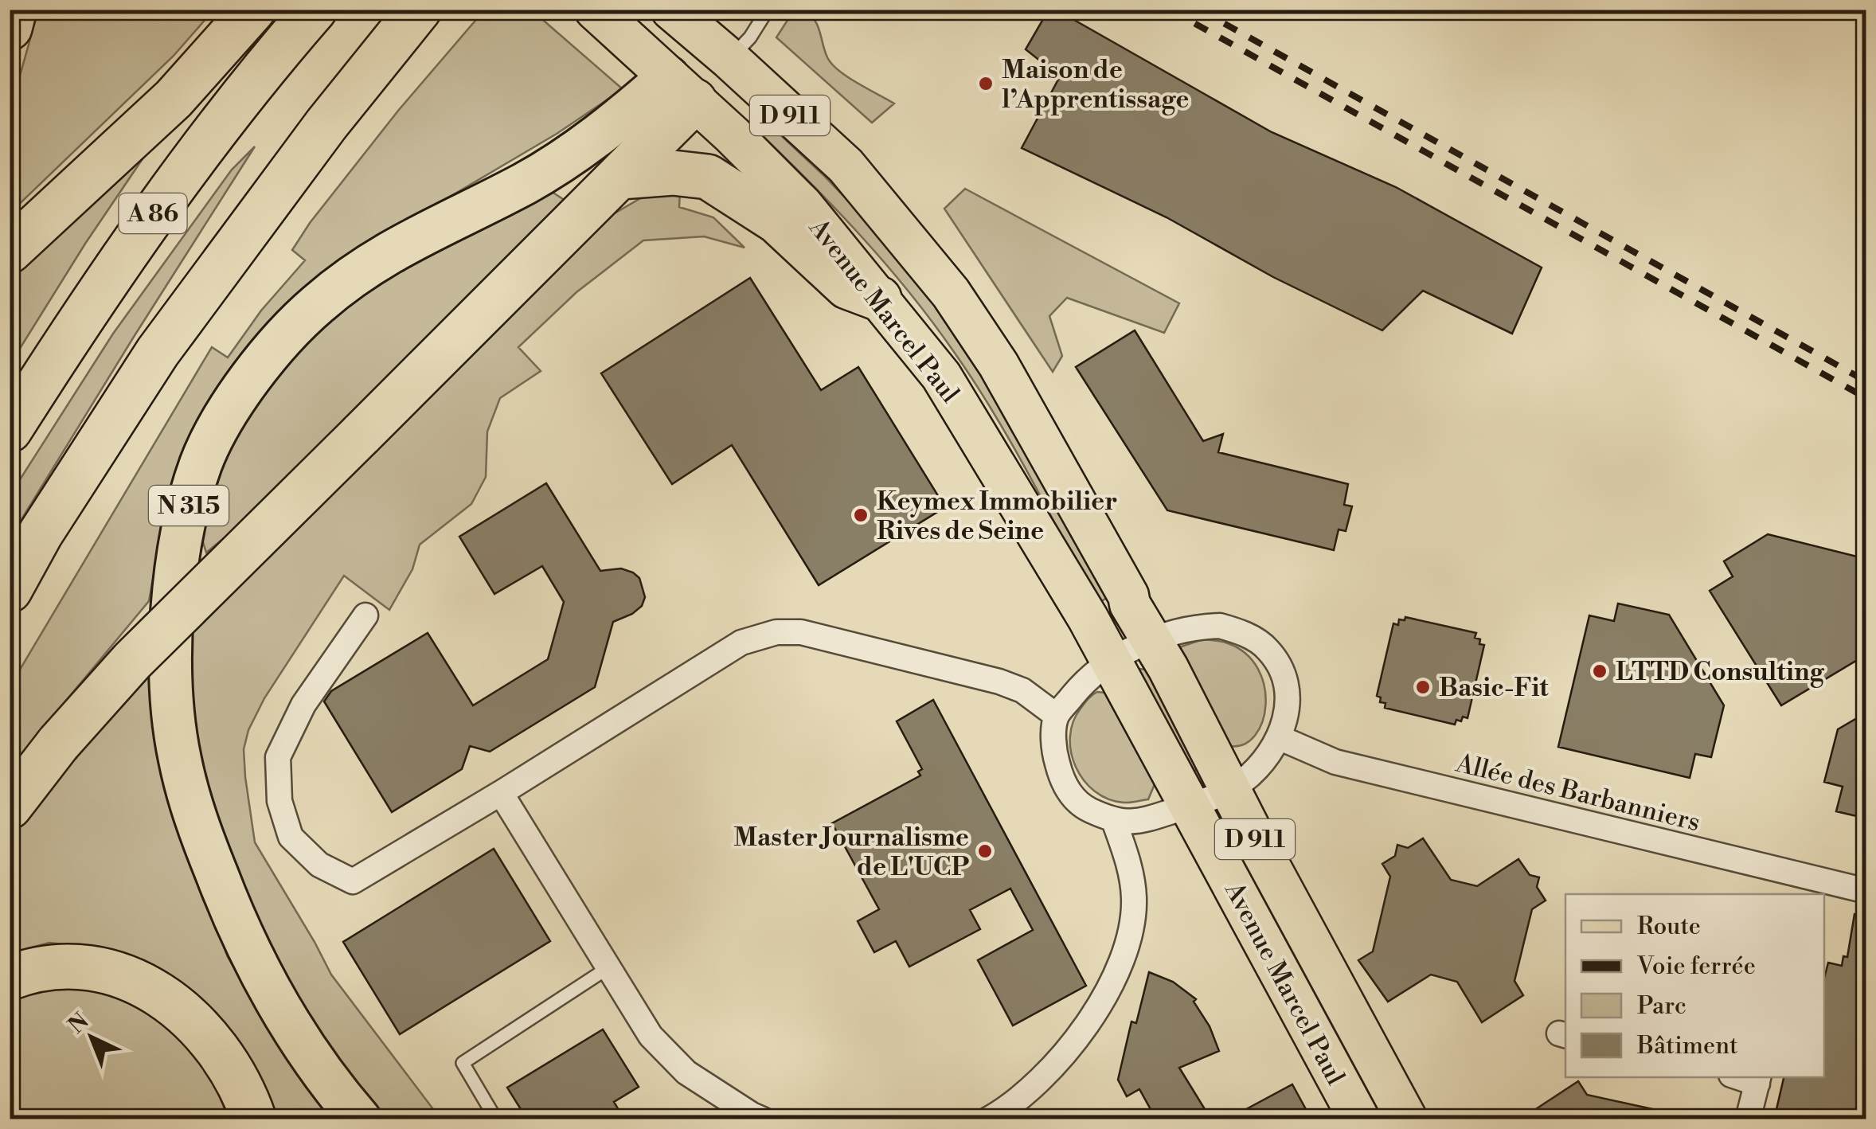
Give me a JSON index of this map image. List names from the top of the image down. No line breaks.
{"streets":{"highway":["A 86","N 315"],"main road":["D 911","Avenue Marcel Paul"],"street":["Allée des Barbanniers"]},"crossings":[["Avenue Marcel Paul","N 315"]],"places":["Maison de l’Apprentissage","Keymex Immobilier Rives de Seine","LTTD Consulting","Basic-Fit","Master Journalisme de L'UCP"],"legend":["Route","Voie ferrée","Parc","Bâtiment"],"north":"top left"}
